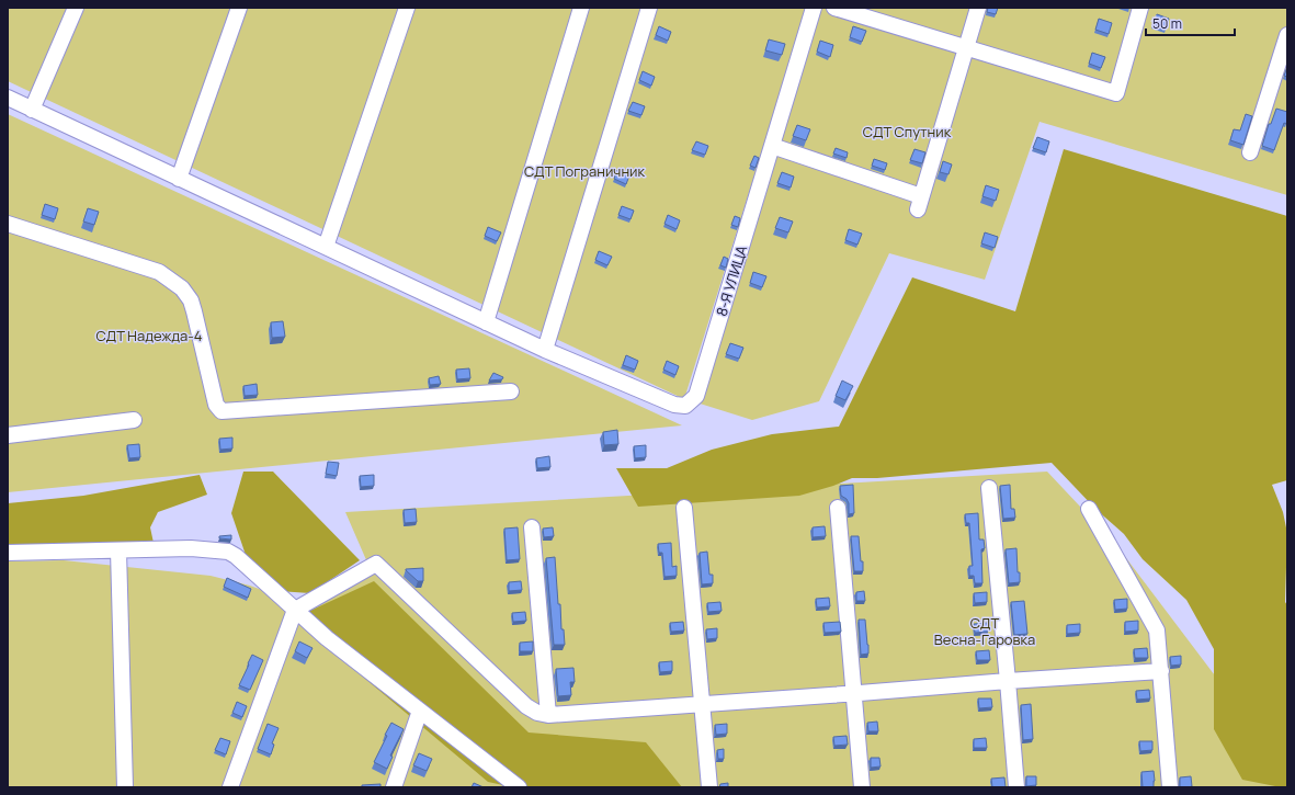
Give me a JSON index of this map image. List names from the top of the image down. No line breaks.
{"streets":{"street":["8-Я УЛИЦА"]},"parks":["СДТ Спутник","СДТ Пограничник","СДТ Надежда-4","СДТ Весна-Гаровка"],"scale_bar":"50 m"}
